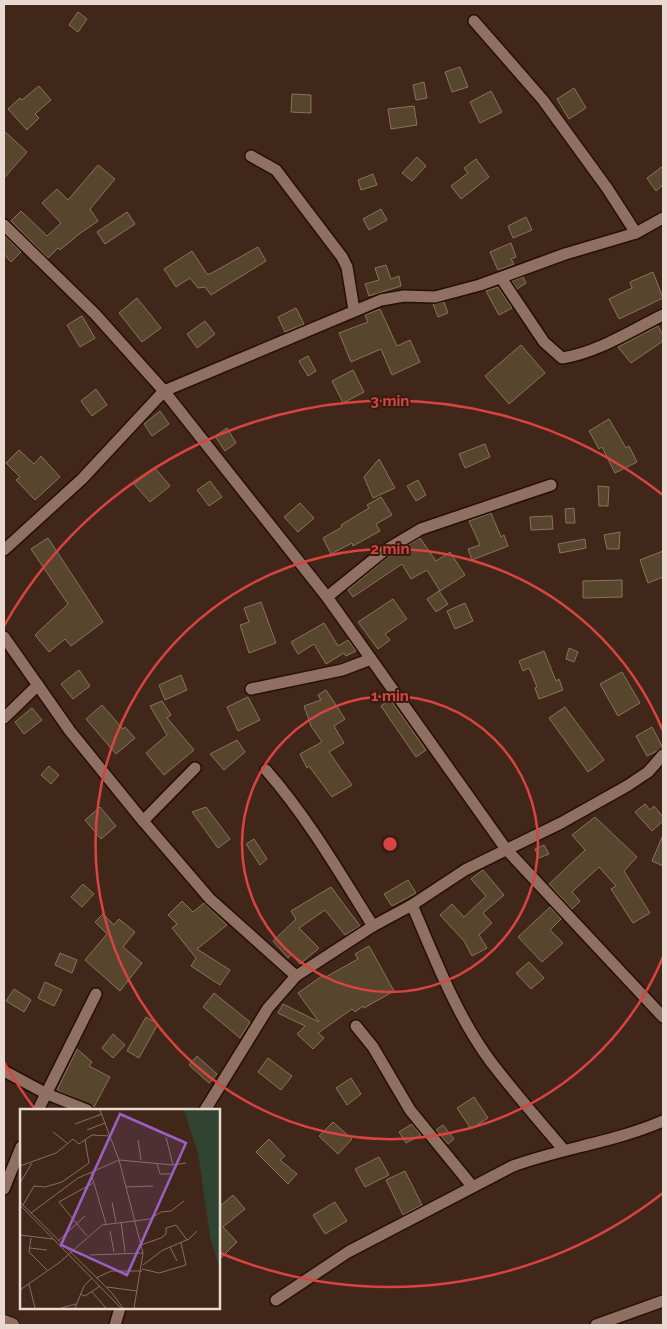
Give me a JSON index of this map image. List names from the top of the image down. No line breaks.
{"rings":["3 min","2 min","1 min"]}
